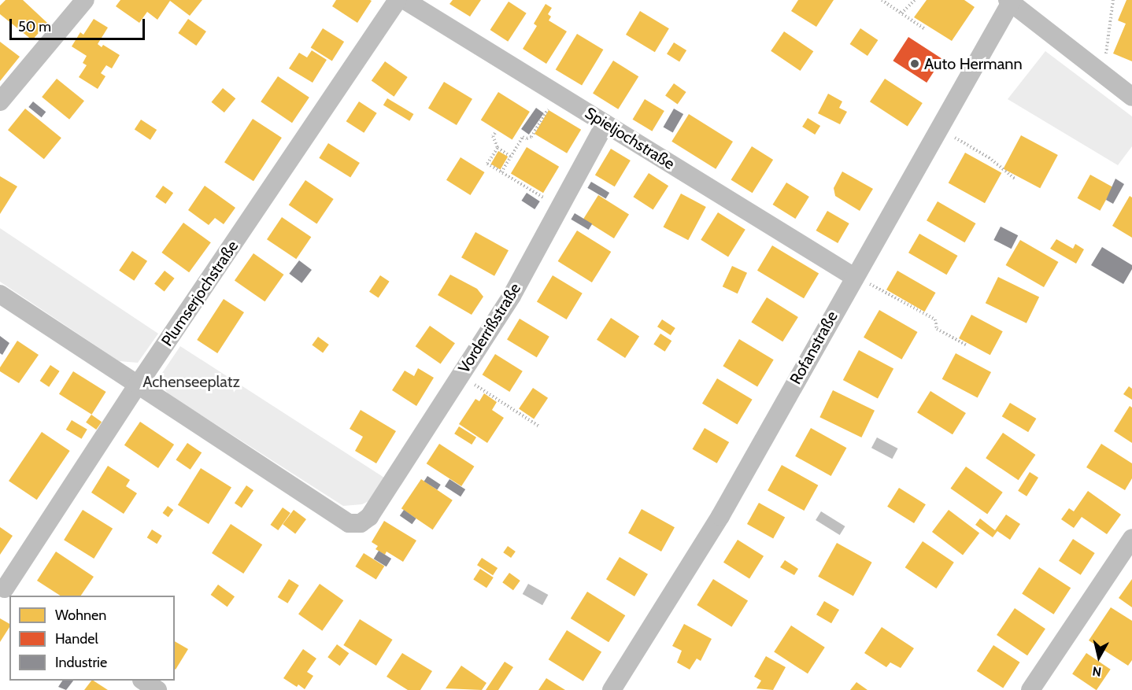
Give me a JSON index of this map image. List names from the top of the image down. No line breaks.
{"streets":{"street":["Spieljochstraße","Plumserjochstraße","Vorderrißstraße","Rofanstraße"]},"crossings":[["Spieljochstraße","Vorderrißstraße"],["Spieljochstraße","Rofanstraße"],["Plumserjochstraße","Vorderrißstraße"]],"parks":["Achenseeplatz"],"places":["Auto Hermann"],"legend":["Wohnen","Handel","Industrie"],"scale_bar":"50 m","north":"bottom"}
